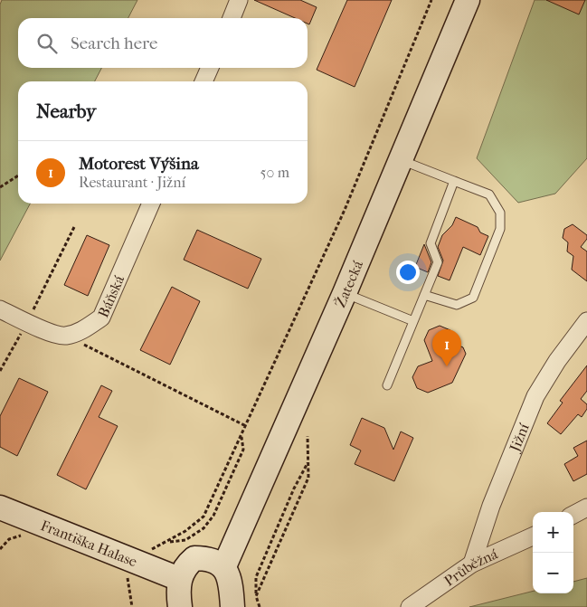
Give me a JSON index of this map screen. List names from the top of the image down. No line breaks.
{"streets":{"street":["Žatecká","Báňská","Jižní","Františka Halase","Průběžná"]},"crossings":[["Jižní","Průběžná"]],"page":{"search":"Search here","heading":"Nearby","list":[{"mark":"1","name":"Motorest Výšina","note":"Restaurant · Jižní","value":"50 m"}],"pins":"1","map_buttons":["+","−"]}}
